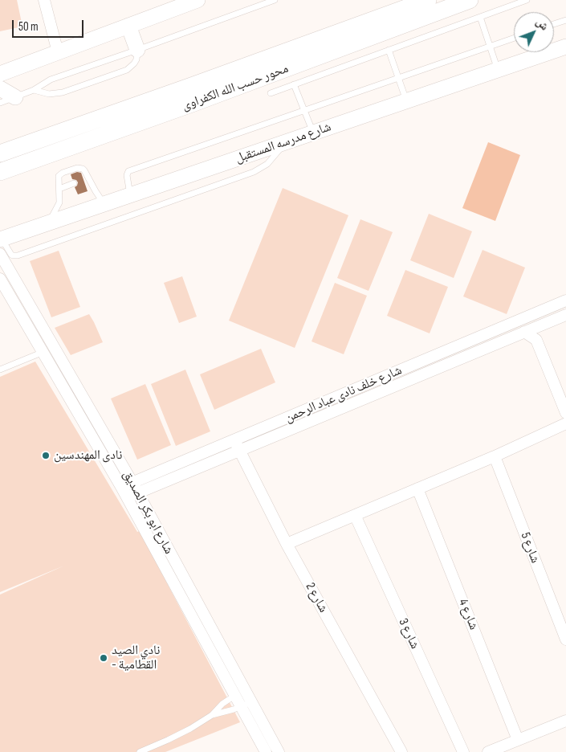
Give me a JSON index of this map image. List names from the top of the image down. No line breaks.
{"streets":{"main road":["محور حسب الله الكفراوى"],"street":["شارع مدرسه المستقبل","شارع خلف نادى عباد الرحمن","شارع ابو بكر الصديق","شارع 5","شارع 2","شارع 4","شارع 3"]},"crossings":[["شارع خلف نادى عباد الرحمن","شارع ابو بكر الصديق"],["شارع خلف نادى عباد الرحمن","شارع 2"]],"places":["نادى المهندسين","نادي الصيد - القطامية"],"scale_bar":"50 m","north":"top right"}
